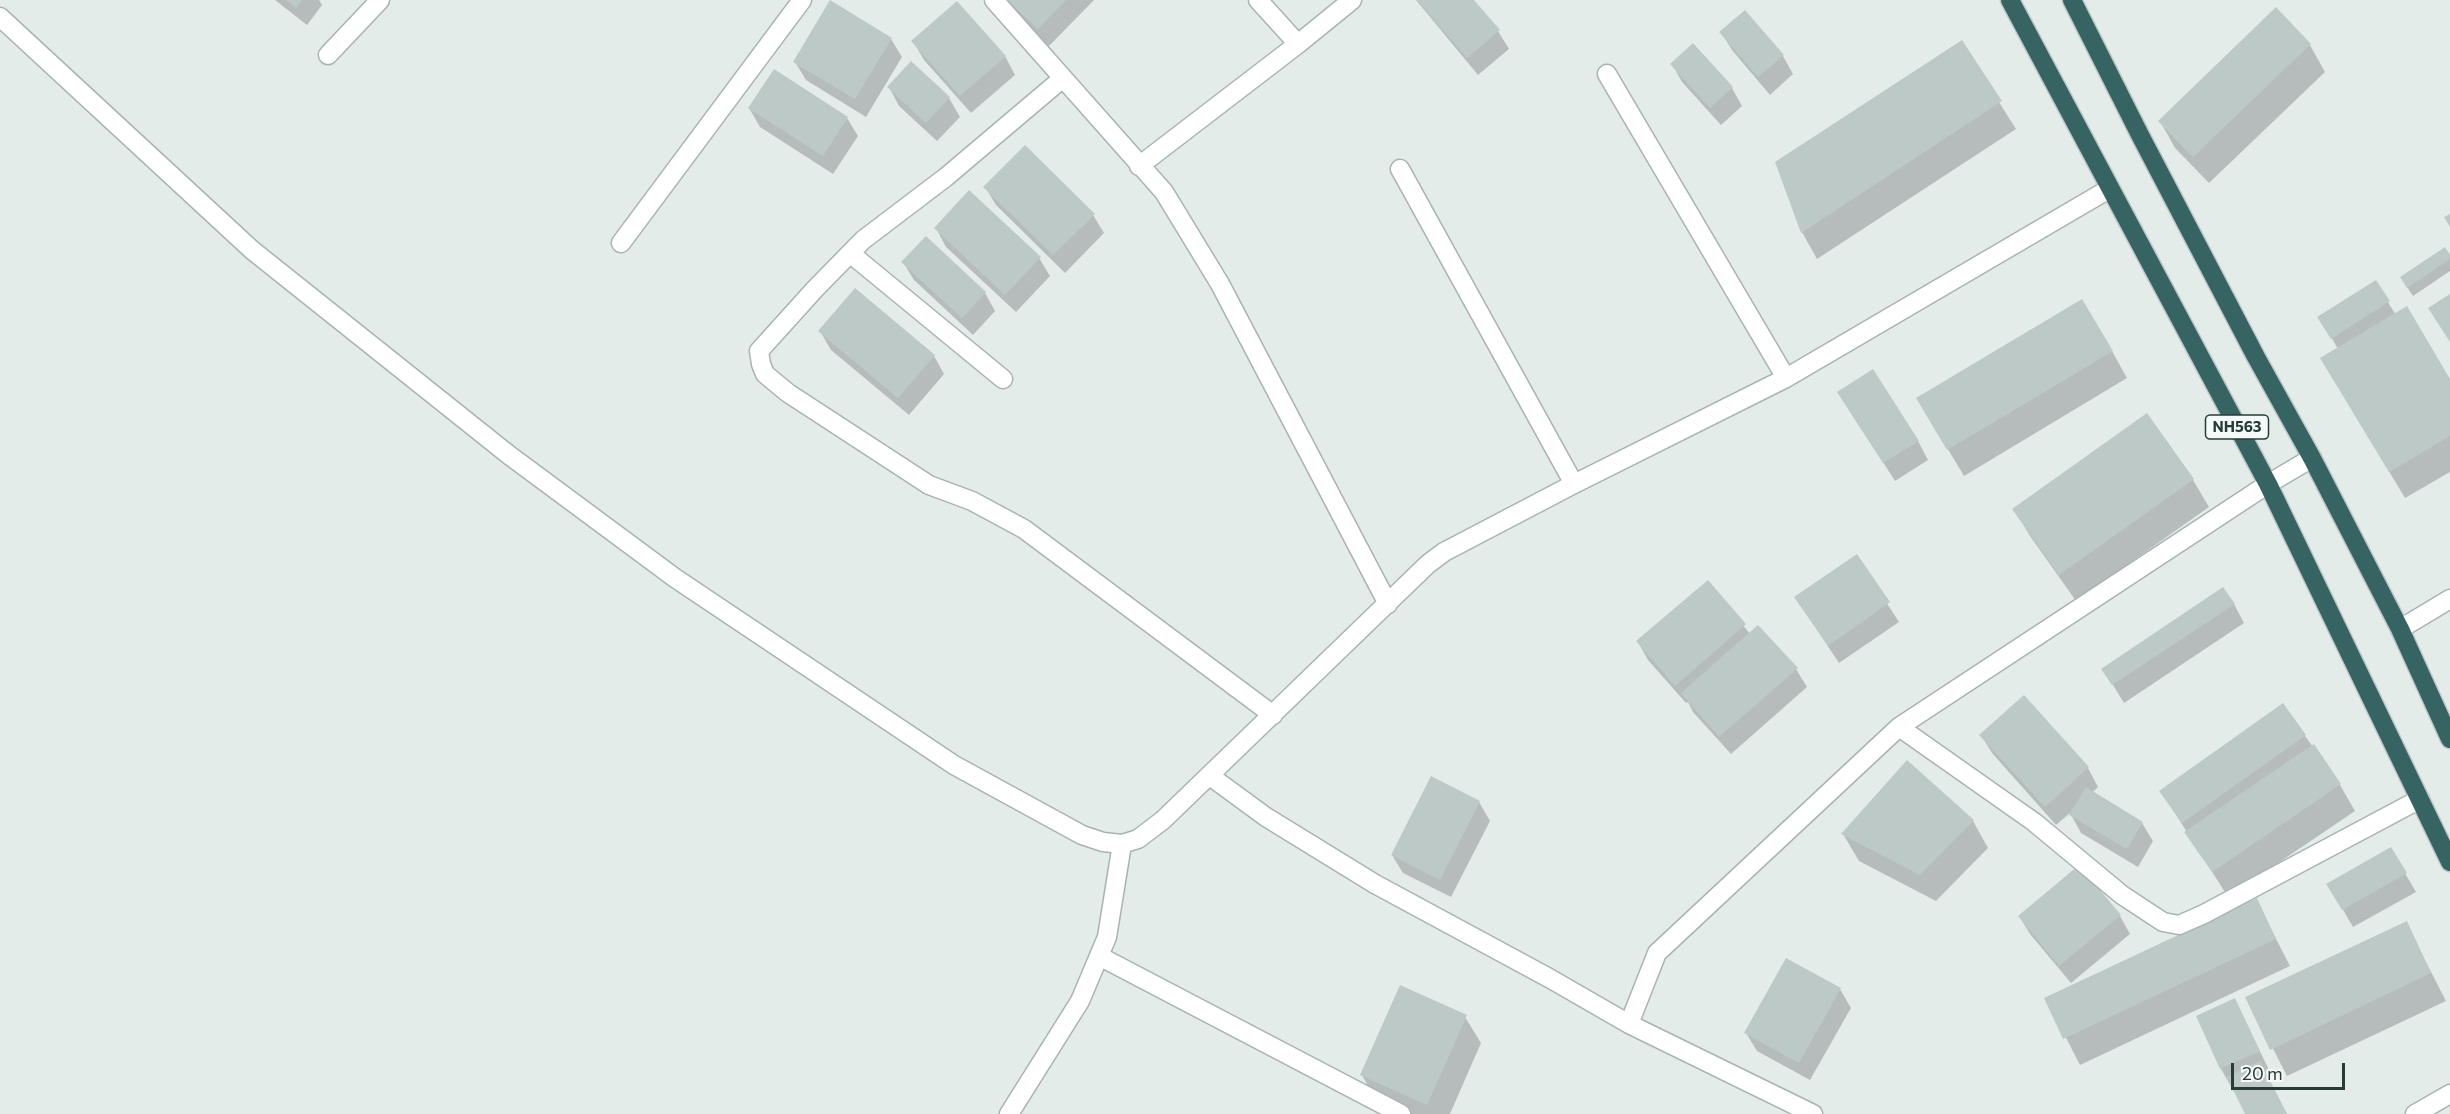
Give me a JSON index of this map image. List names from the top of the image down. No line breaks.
{"streets":{"highway":["NH563"]},"scale_bar":"20 m"}
